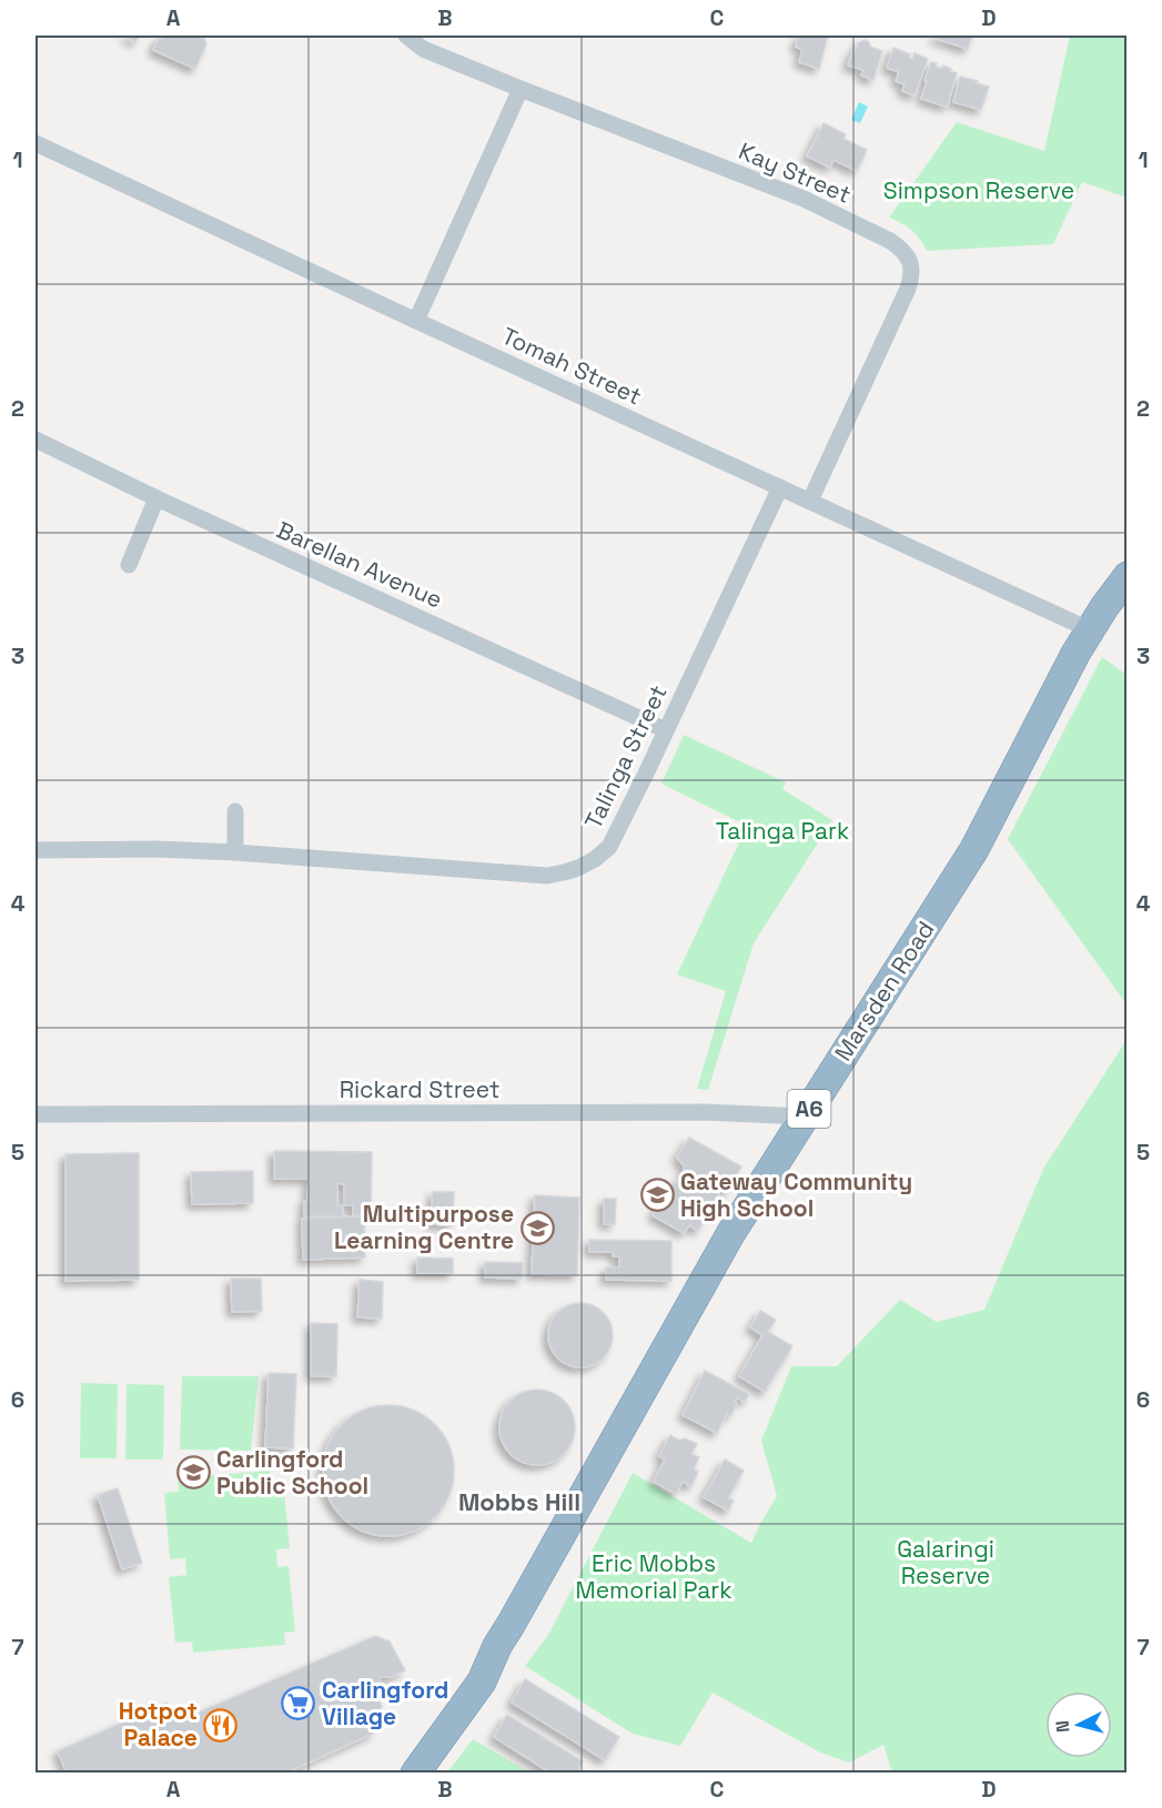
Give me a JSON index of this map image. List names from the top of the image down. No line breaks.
{"streets":{"highway":["Marsden Road","A6"],"street":["Kay Street","Tomah Street","Barellan Avenue","Talinga Street","Rickard Street"]},"crossings":[["Kay Street","Tomah Street"],["Tomah Street","Talinga Street"],["Tomah Street","Marsden Road"],["Barellan Avenue","Talinga Street"],["Marsden Road","Rickard Street"]],"districts":["Mobbs Hill"],"parks":["Simpson Reserve","Talinga Park","Galaringi Reserve","Eric Mobbs Memorial Park"],"places":{"school or university":["Gateway Community High School","Multipurpose Learning Centre","Carlingford Public School"],"supermarket":["Carlingford Village"],"restaurant":["Hotpot Palace"]},"north":"left","grid":{"columns":["A","B","C","D"],"rows":["1","2","3","4","5","6","7"]}}
